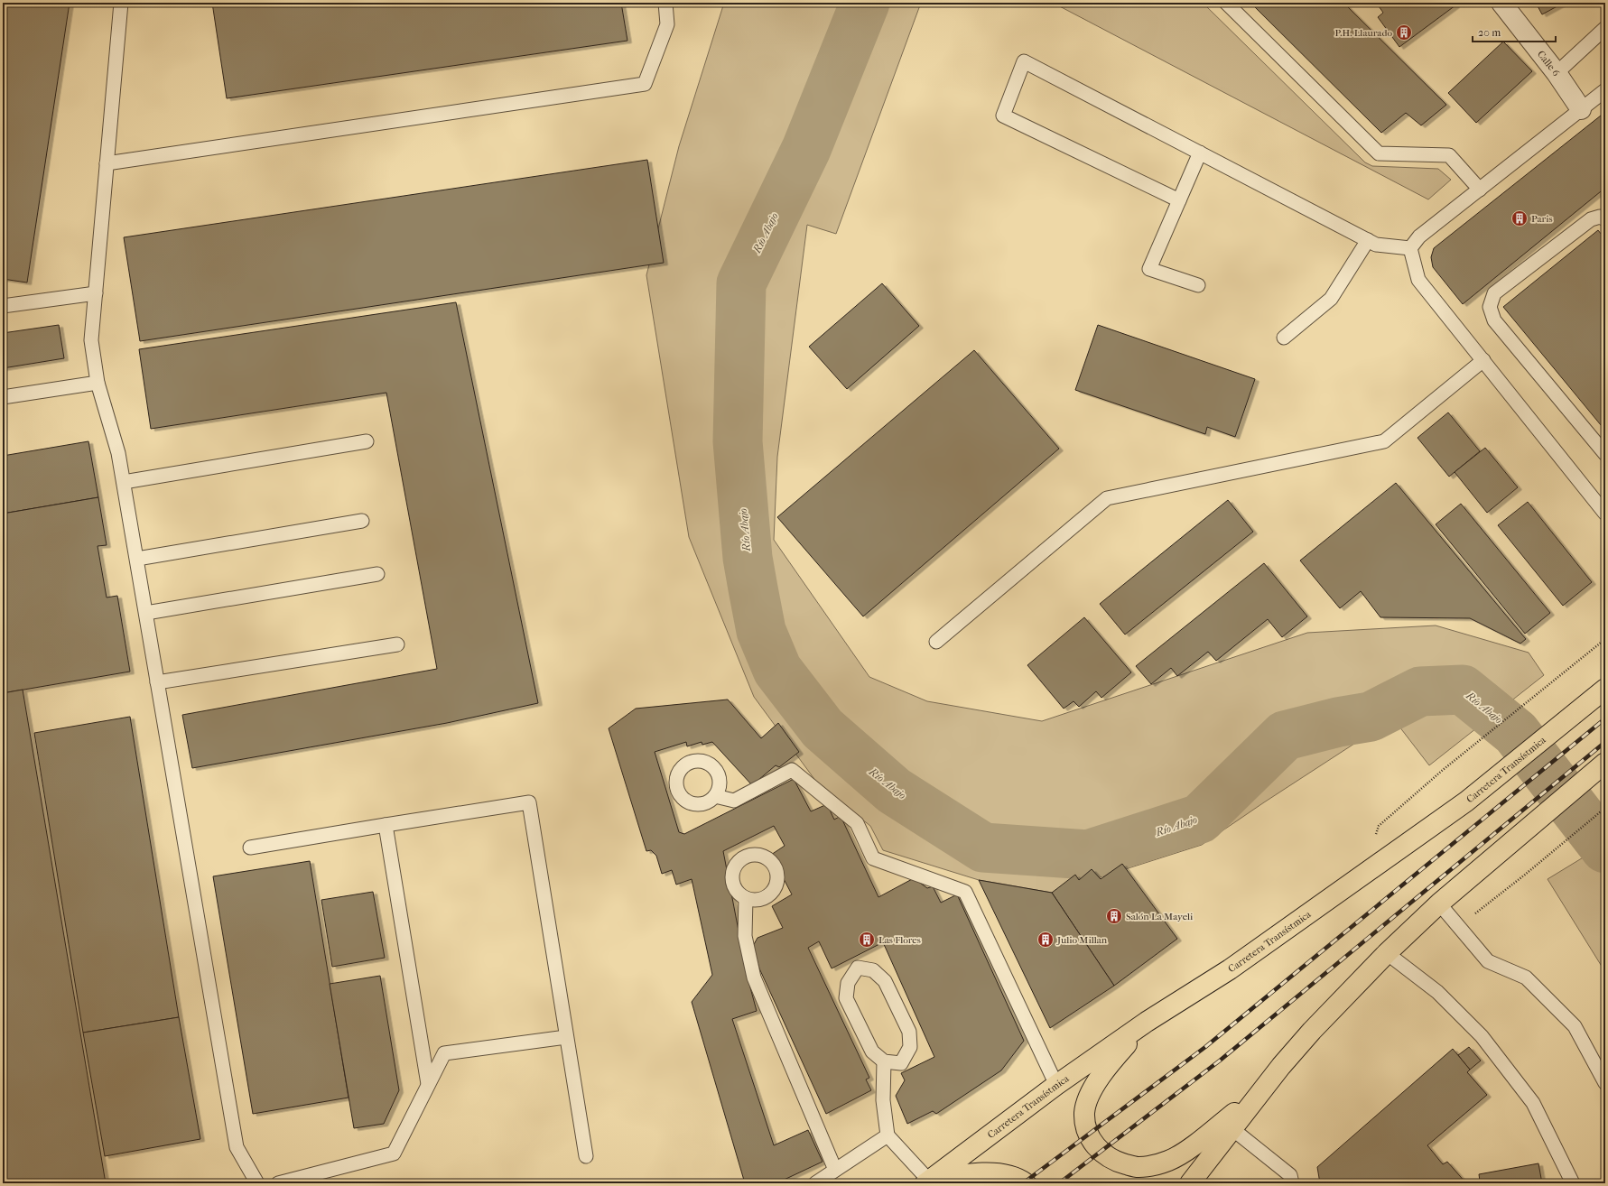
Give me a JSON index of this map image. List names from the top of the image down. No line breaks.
{"streets":{"main road":["Carretera Transístmica"],"street":["Calle 6"]},"water":["Río Abajo"],"places":{"building":["P.H. Llaurado","Paris","Salón La Mayeli","Las Flores","Julio Millan"]},"scale_bar":"20 m"}
